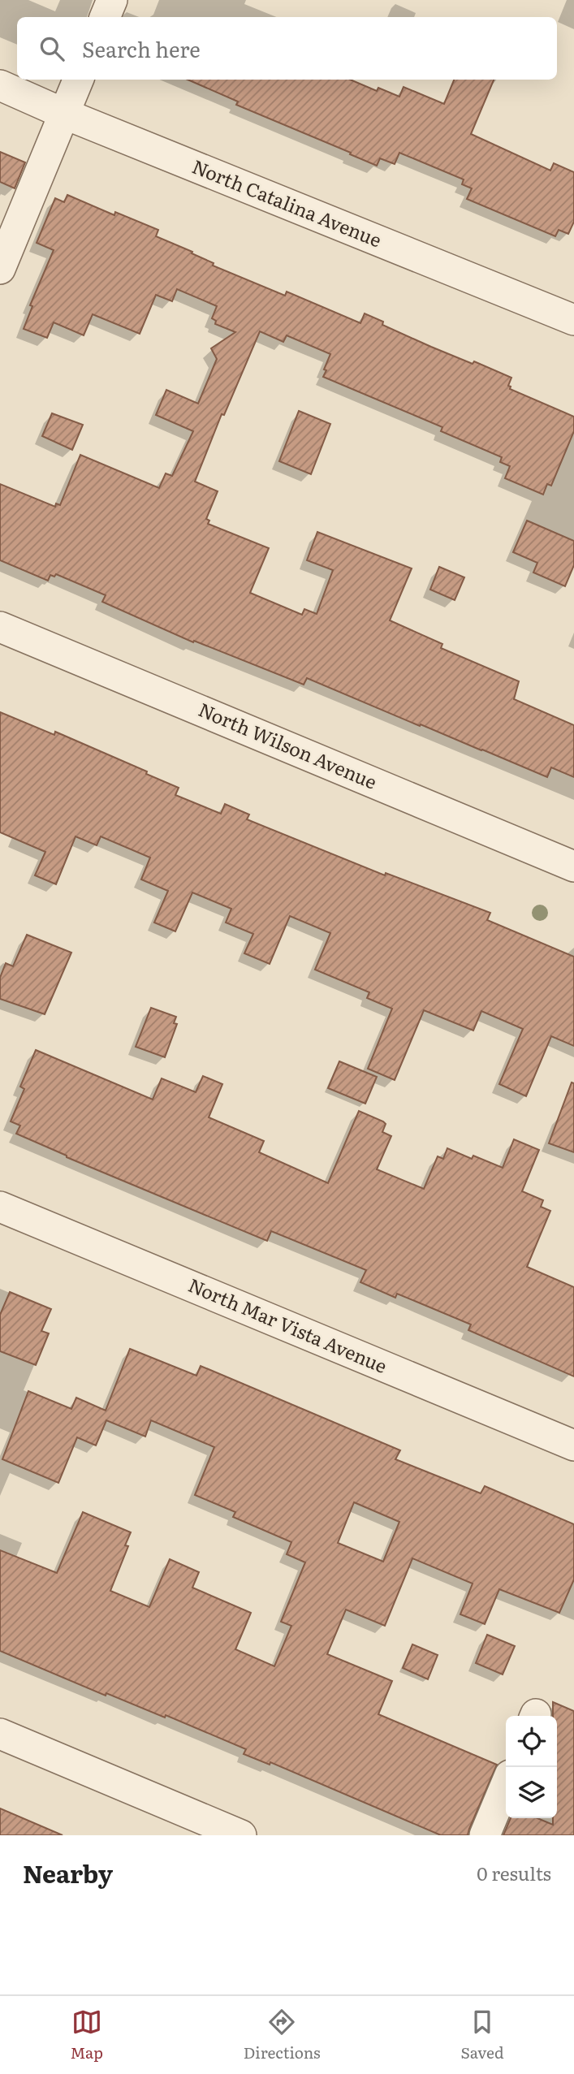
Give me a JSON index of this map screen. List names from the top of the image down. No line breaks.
{"streets":{"street":["North Catalina Avenue","North Wilson Avenue","North Mar Vista Avenue"]},"page":{"search":"Search here","heading":["Nearby","0 results"],"nav":["Map","Directions","Saved"]}}
